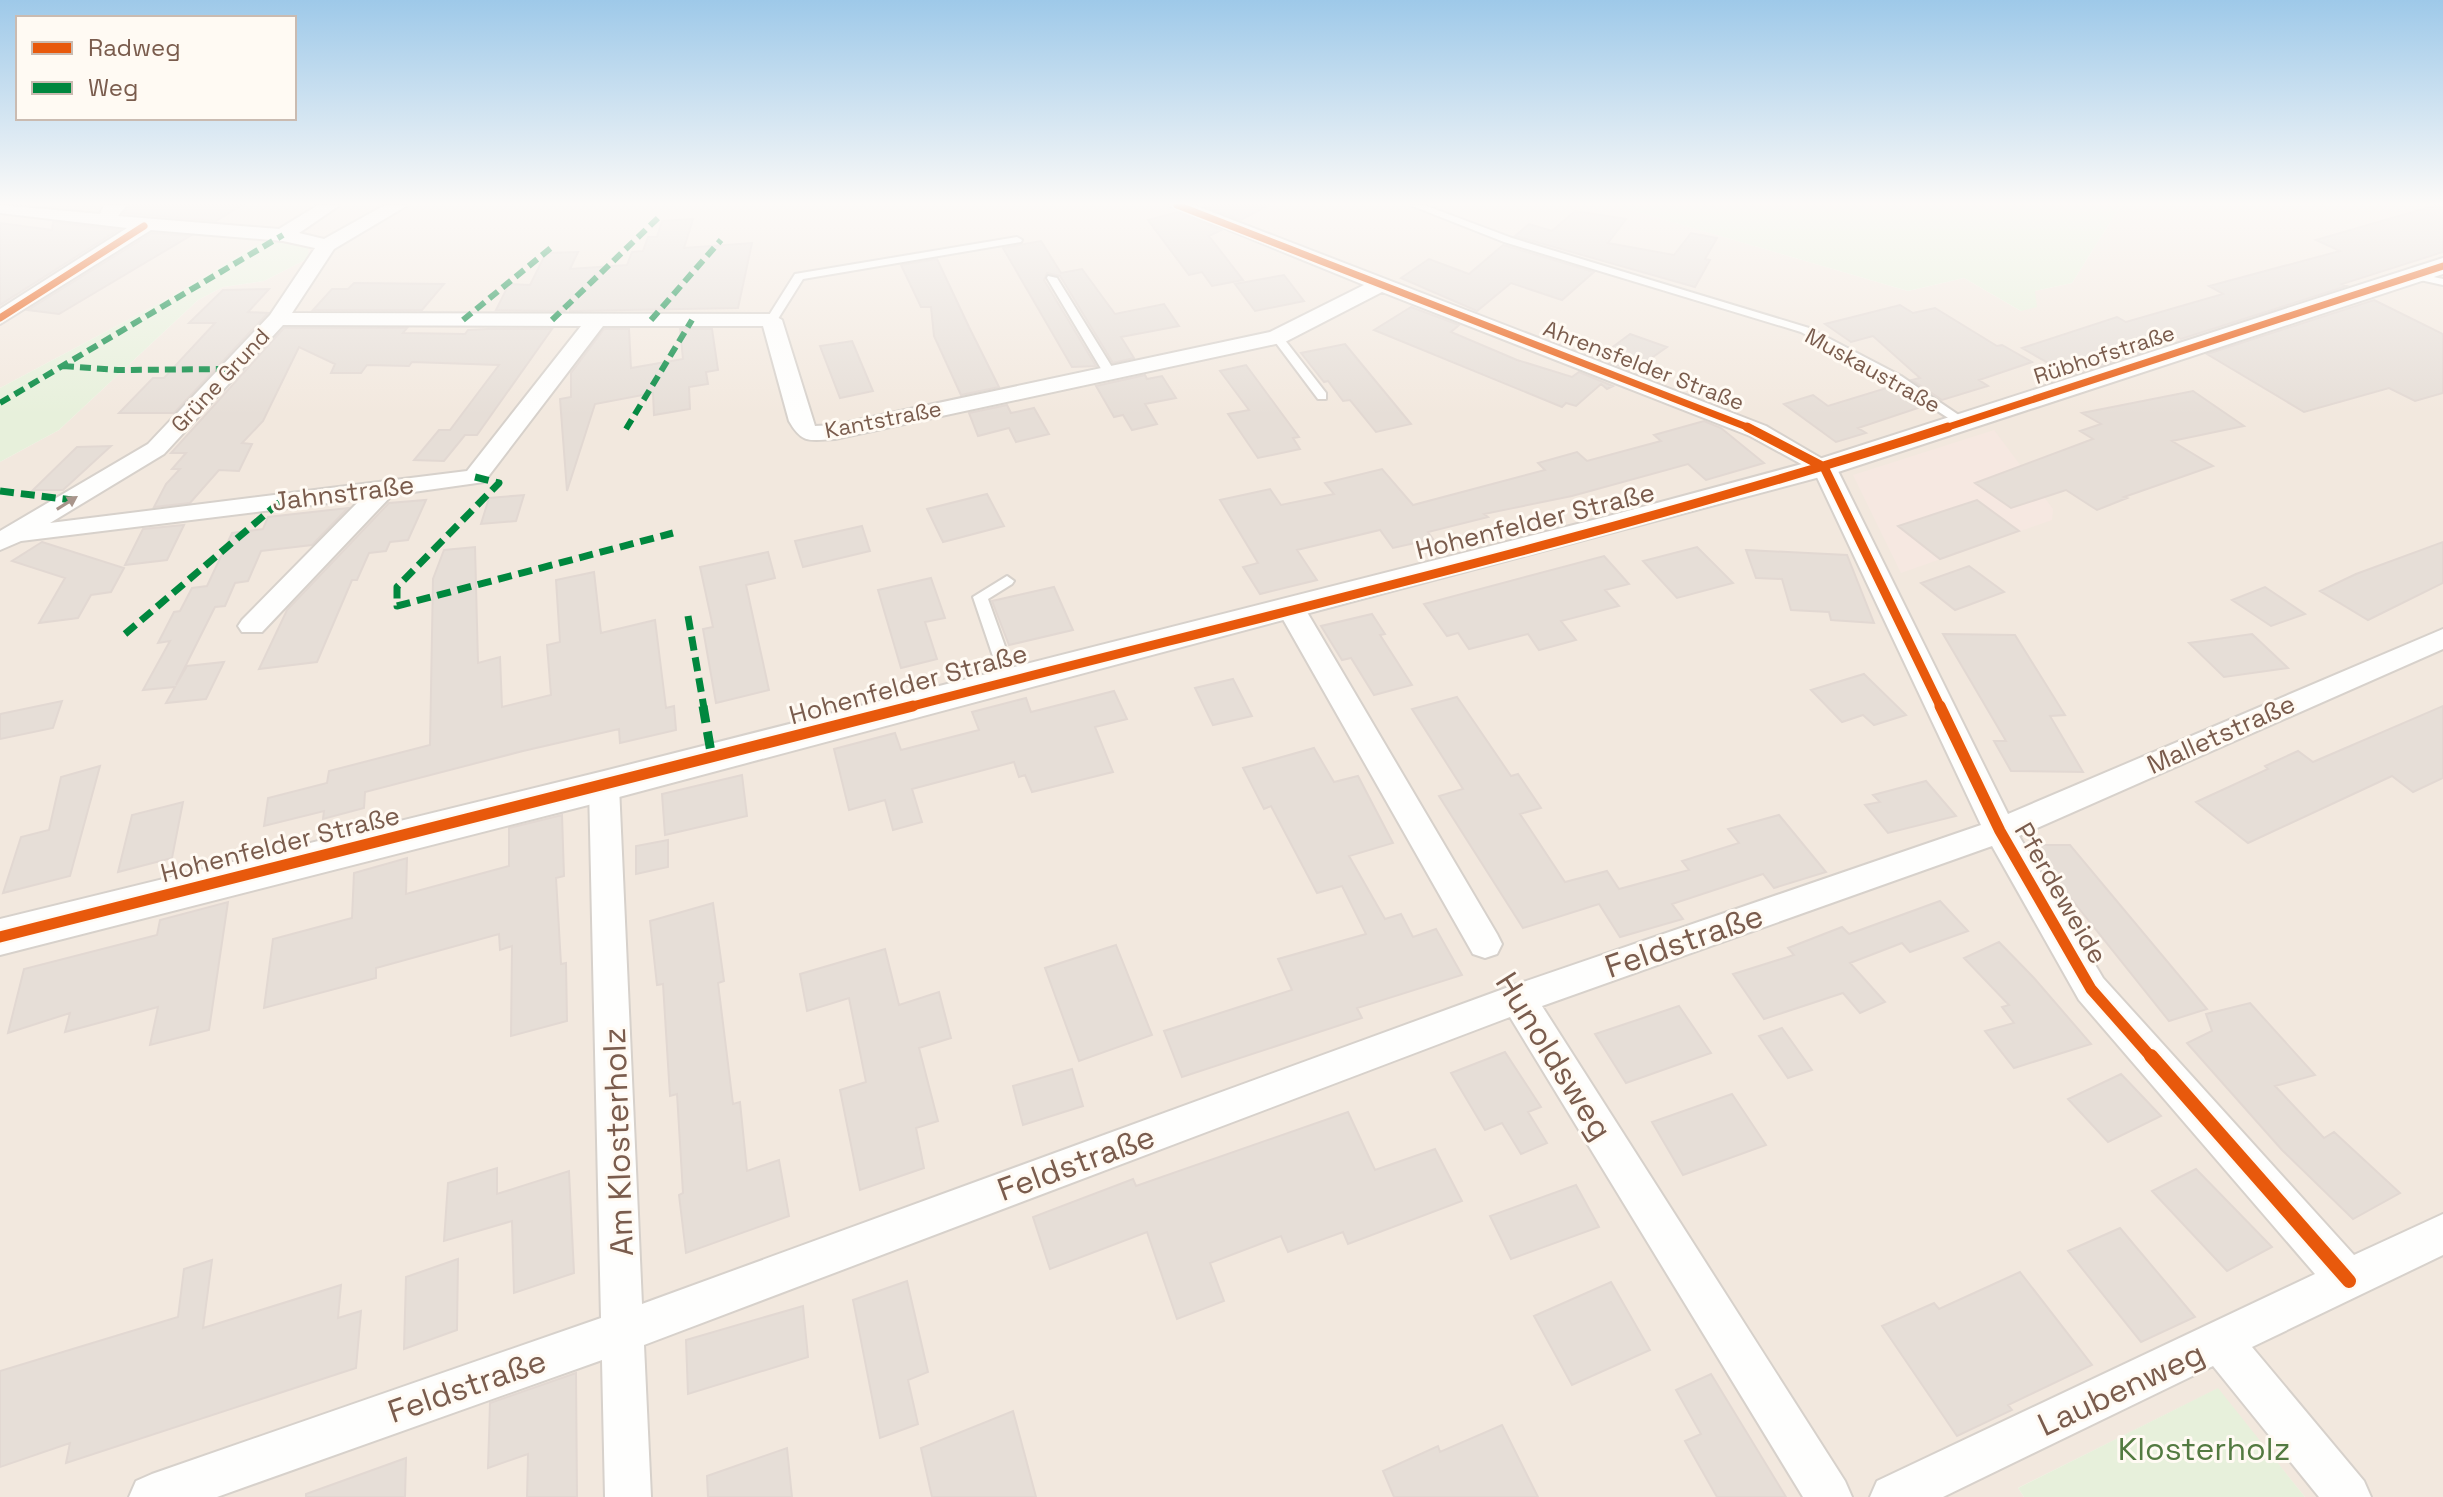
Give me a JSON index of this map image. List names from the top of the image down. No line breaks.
{"streets":{"street":["Rübhofstraße","Ahrensfelder Straße","Grüne Grund","Kantstraße","Jahnstraße","Hohenfelder Straße","Malletstraße","Pferdeweide","Feldstraße","Hunoldsweg","Am Klosterholz","Laubenweg"],"lane":["Muskaustraße"]},"crossings":[["Rübhofstraße","Ahrensfelder Straße"],["Rübhofstraße","Muskaustraße"],["Rübhofstraße","Hohenfelder Straße"],["Rübhofstraße","Pferdeweide"],["Ahrensfelder Straße","Kantstraße"],["Ahrensfelder Straße","Hohenfelder Straße"],["Ahrensfelder Straße","Pferdeweide"],["Grüne Grund","Jahnstraße"],["Hohenfelder Straße","Pferdeweide"],["Hohenfelder Straße","Hunoldsweg"],["Hohenfelder Straße","Am Klosterholz"],["Malletstraße","Pferdeweide"],["Malletstraße","Feldstraße"],["Pferdeweide","Feldstraße"],["Pferdeweide","Laubenweg"],["Feldstraße","Hunoldsweg"],["Feldstraße","Am Klosterholz"]],"parks":["Klosterholz"],"legend":["Radweg","Weg"]}
